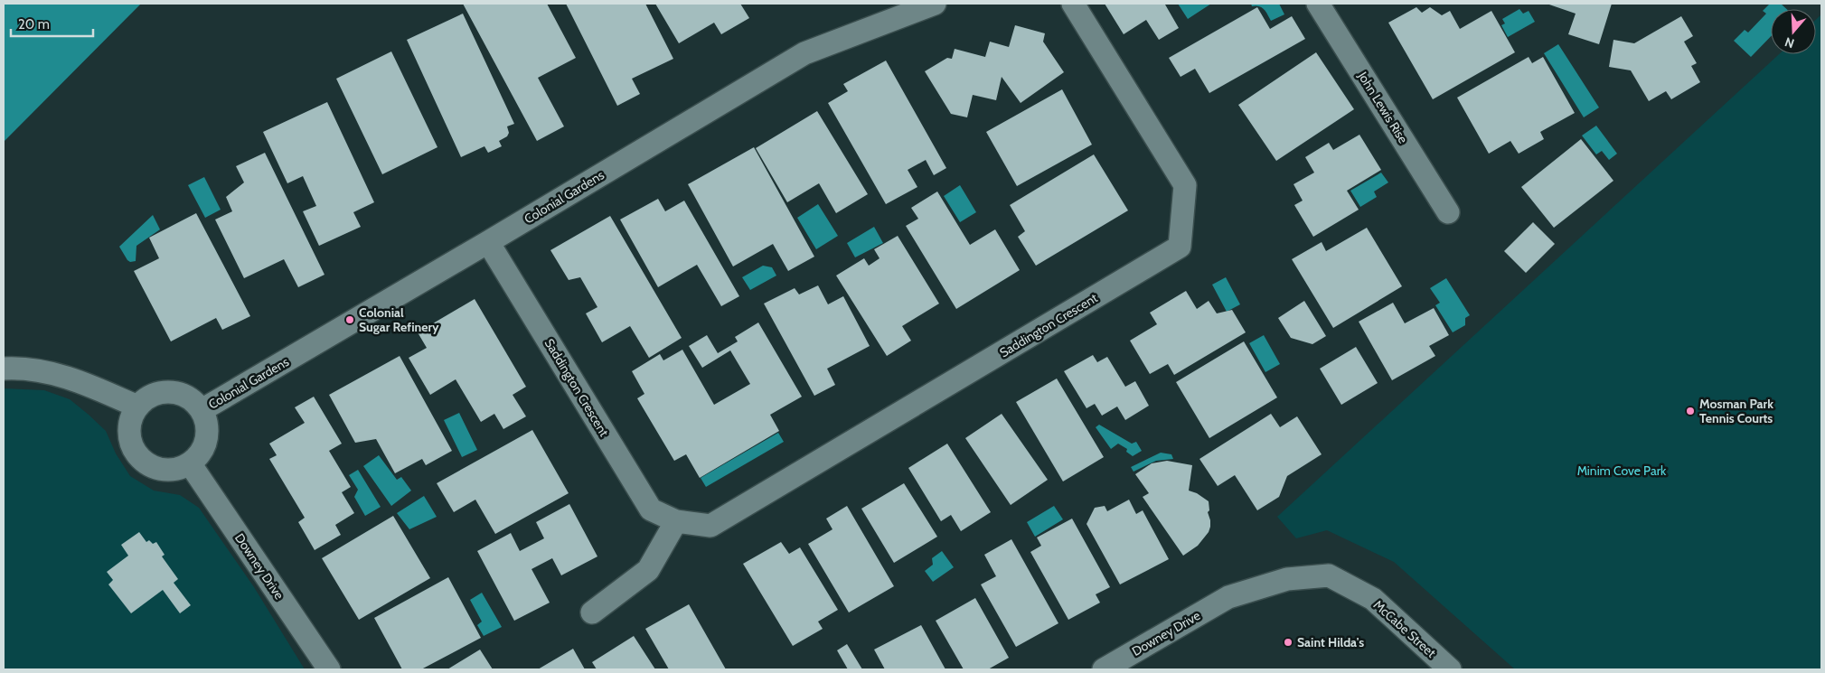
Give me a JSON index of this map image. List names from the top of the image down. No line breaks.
{"streets":{"street":["John Lewis Rise","Colonial Gardens","Saddington Crescent","Downey Drive","McCabe Street"]},"crossings":[["Colonial Gardens","Saddington Crescent"],["Colonial Gardens","Downey Drive"],["Downey Drive","McCabe Street"]],"parks":["Minim Cove Park"],"places":["Colonial Sugar Refinery","Mosman Park Tennis Courts","Saint Hilda's"],"scale_bar":"20 m","north":"bottom"}
